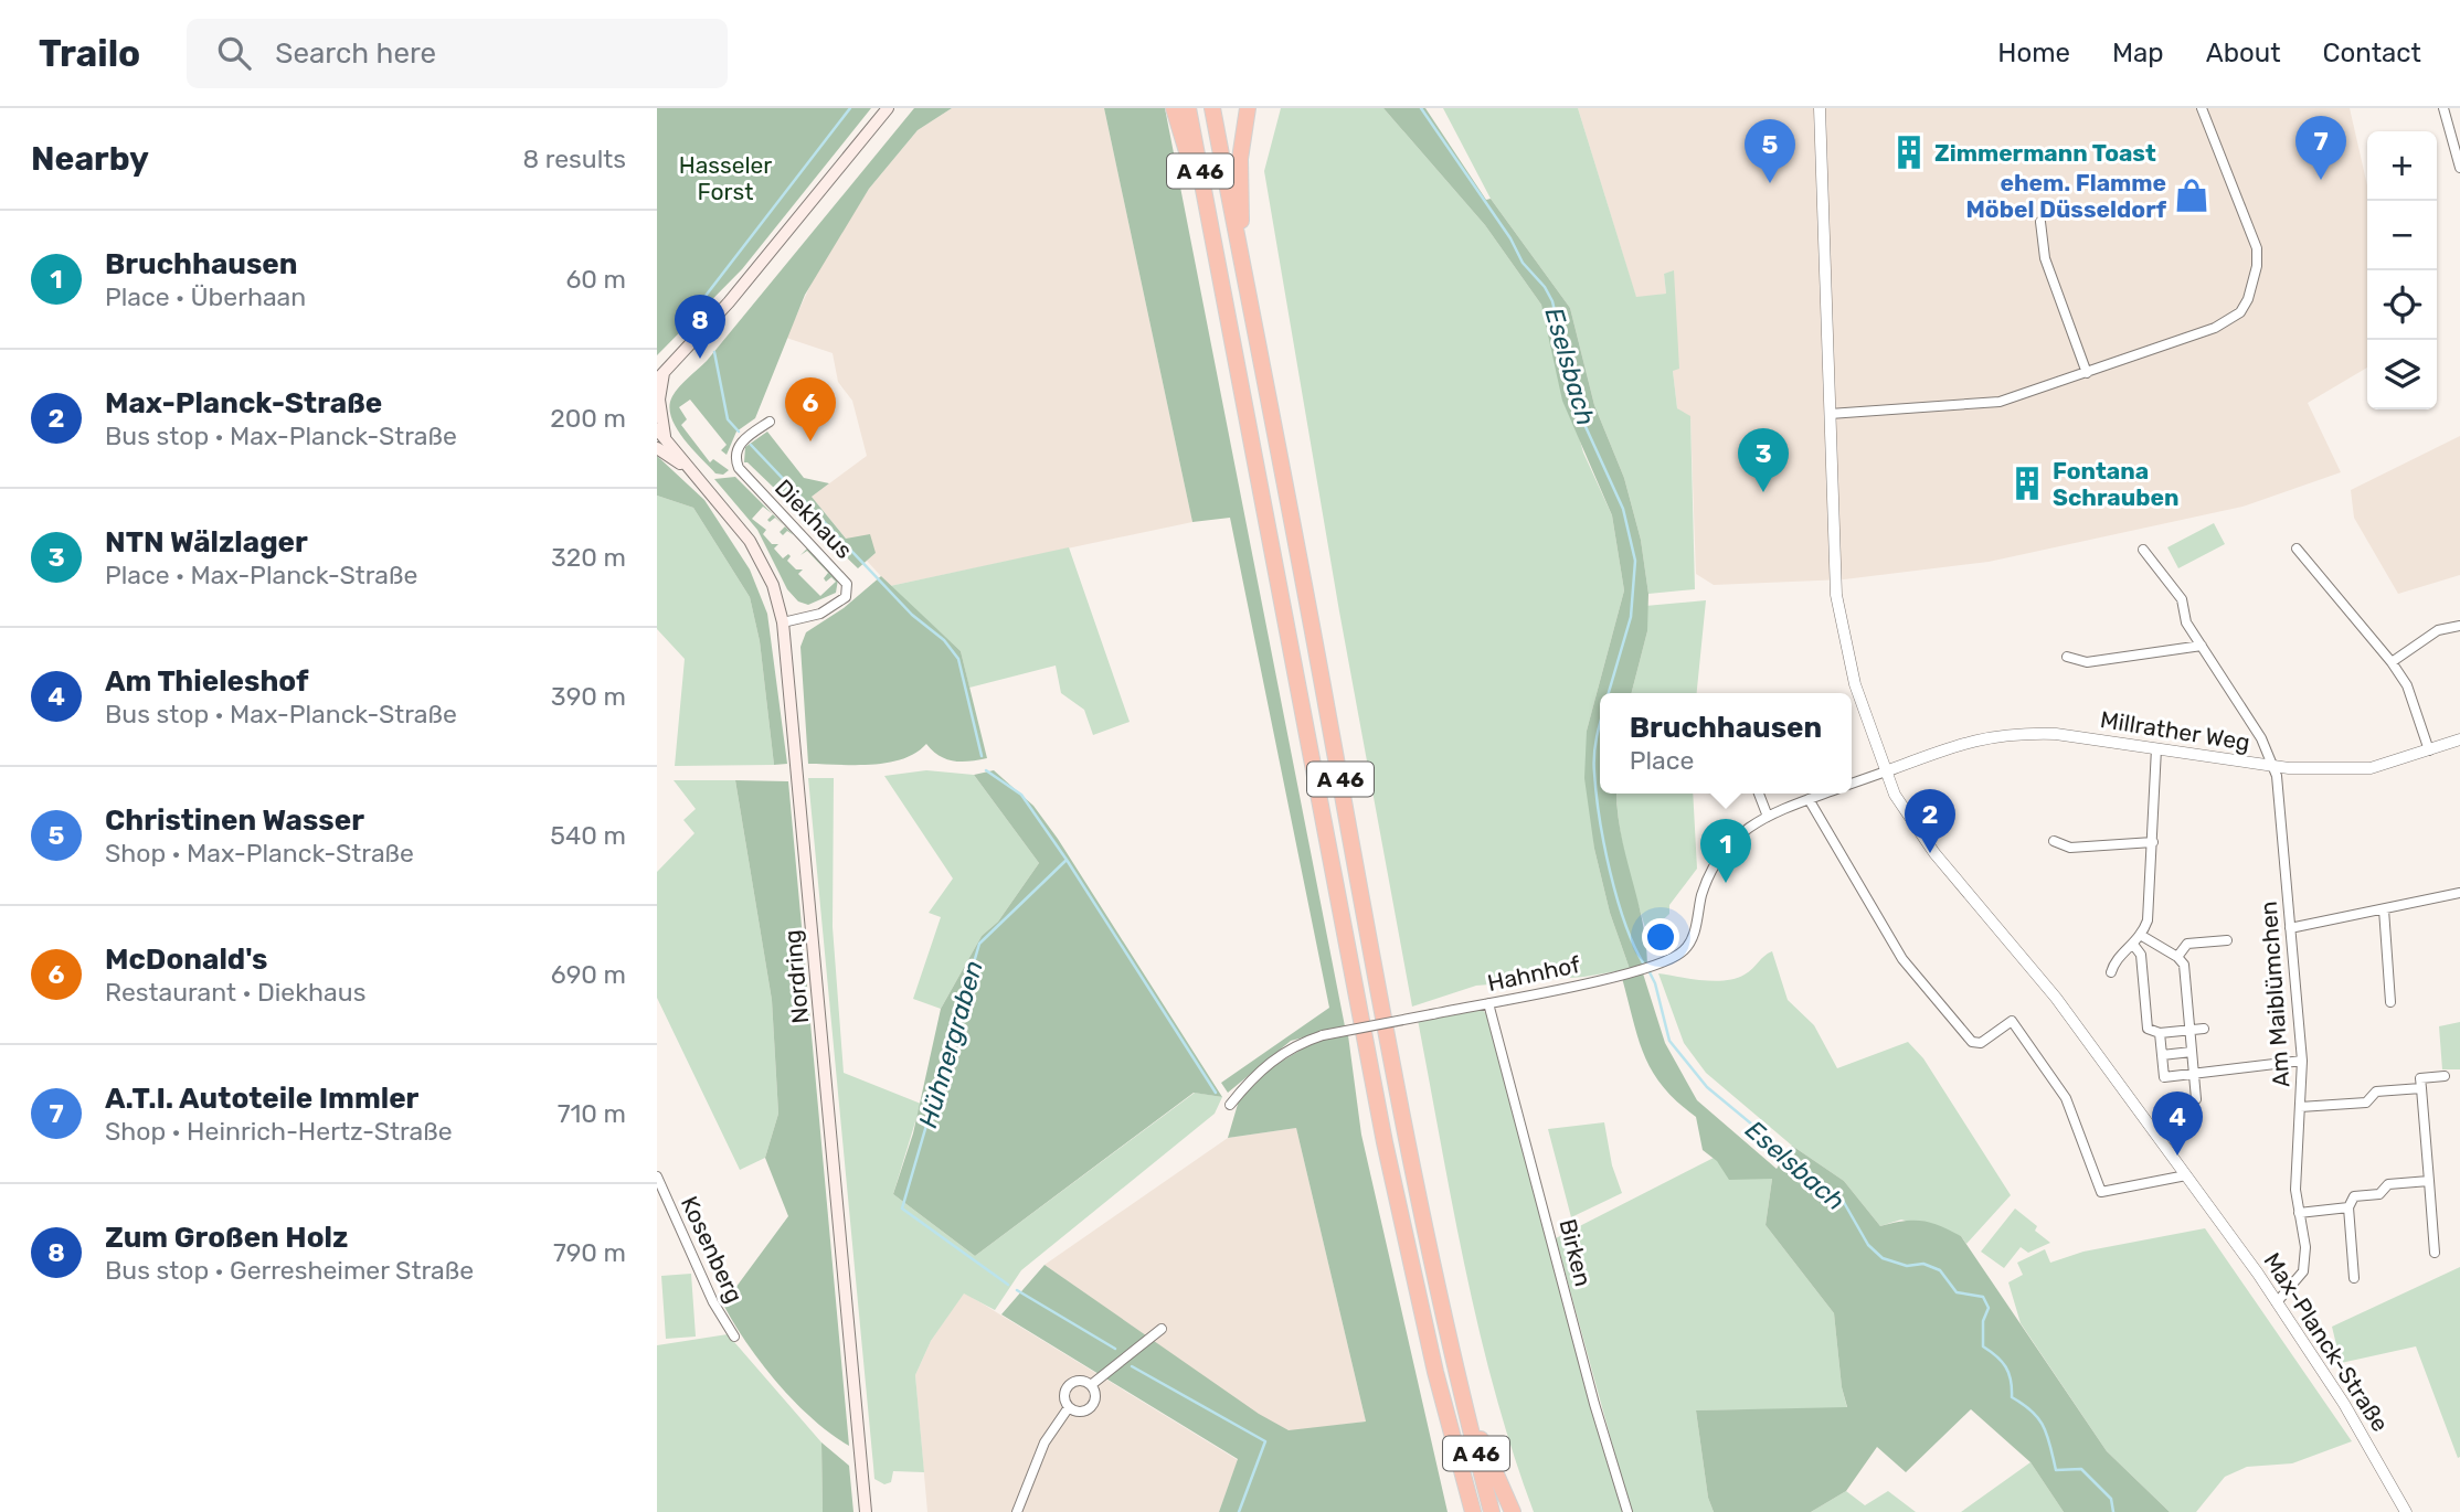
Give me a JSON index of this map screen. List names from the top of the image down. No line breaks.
{"streets":{"highway":["A 46"],"main road":["Nordring"],"street":["Diekhaus","Millrather Weg","Hahnhof","Am Maiblümchen","Kosenberg","Birken","Max-Planck-Straße"]},"crossings":[["Diekhaus","Nordring"],["Millrather Weg","Am Maiblümchen"],["Millrather Weg","Max-Planck-Straße"],["Hahnhof","Birken"],["Am Maiblümchen","Max-Planck-Straße"]],"water":["Eselsbach","Hühnergraben"],"parks":["Hasseler Forst"],"places":{"building":["Zimmermann Toast","Fontana Schrauben"],"shop":["ehem. Flamme Möbel Düsseldorf"]},"page":{"header":"Trailo","search":"Search here","nav":["Home","Map","About","Contact"],"heading":["Nearby","8 results"],"pins":["7","5","8","6","3","2","1","4"],"map_buttons":["+","−"],"list":[{"mark":"1","name":"Bruchhausen","note":"Place · Überhaan","value":"60 m"},{"mark":"2","name":"Max-Planck-Straße","note":"Bus stop · Max-Planck-Straße","value":"200 m"},{"mark":"3","name":"NTN Wälzlager","note":"Place · Max-Planck-Straße","value":"320 m"},{"mark":"4","name":"Am Thieleshof","note":"Bus stop · Max-Planck-Straße","value":"390 m"},{"mark":"5","name":"Christinen Wasser","note":"Shop · Max-Planck-Straße","value":"540 m"},{"mark":"6","name":"McDonald's","note":"Restaurant · Diekhaus","value":"690 m"},{"mark":"7","name":"A.T.I. Autoteile Immler","note":"Shop · Heinrich-Hertz-Straße","value":"710 m"},{"mark":"8","name":"Zum Großen Holz","note":"Bus stop · Gerresheimer Straße","value":"790 m"}],"popup":["Bruchhausen","Place"]}}
